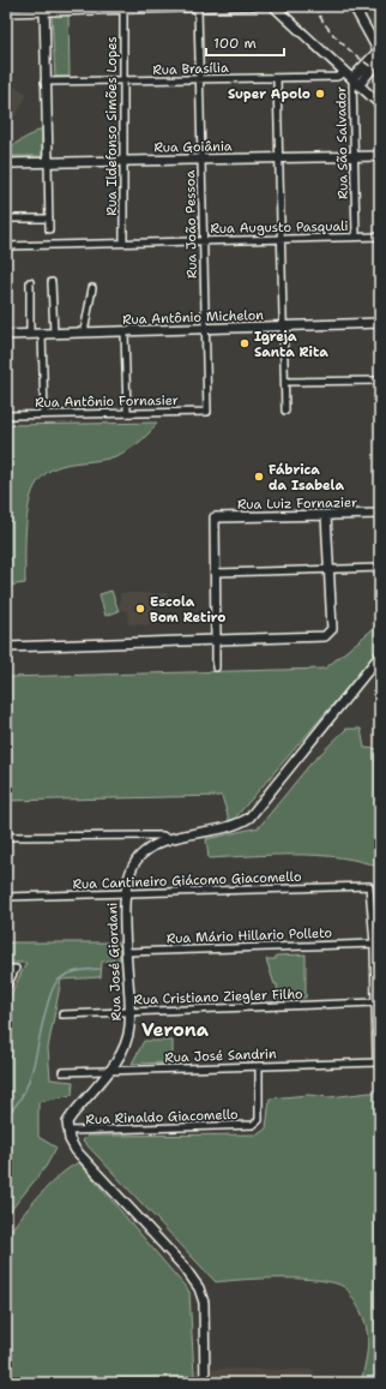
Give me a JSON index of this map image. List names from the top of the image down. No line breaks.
{"streets":{"street":["Rua Brasília","Rua Ildefonso Simões Lopes","Rua São Salvador","Rua Goiânia","Rua João Pessoa","Rua Augusto Pasquali","Rua Antônio Michelon","Rua Antônio Fornasier","Rua Luiz Fornazier","Rua Cantineiro Giácomo Giacomello","Rua Mário Hillario Polleto","Rua José Giordani","Rua Cristiano Ziegler Filho","Rua José Sandrin","Rua Rinaldo Giacomello"]},"crossings":[["Rua Brasília","Rua Ildefonso Simões Lopes"],["Rua Brasília","Rua João Pessoa"],["Rua Ildefonso Simões Lopes","Rua Goiânia"],["Rua Ildefonso Simões Lopes","Rua Augusto Pasquali"],["Rua São Salvador","Rua Goiânia"],["Rua São Salvador","Rua Augusto Pasquali"],["Rua Goiânia","Rua João Pessoa"],["Rua João Pessoa","Rua Augusto Pasquali"],["Rua João Pessoa","Rua Antônio Michelon"],["Rua João Pessoa","Rua Antônio Fornasier"],["Rua Cantineiro Giácomo Giacomello","Rua Mário Hillario Polleto"],["Rua Cantineiro Giácomo Giacomello","Rua José Giordani"],["Rua Mário Hillario Polleto","Rua José Giordani"],["Rua José Giordani","Rua Cristiano Ziegler Filho"],["Rua José Giordani","Rua José Sandrin"],["Rua José Giordani","Rua Rinaldo Giacomello"],["Rua José Sandrin","Rua Rinaldo Giacomello"]],"districts":["Verona"],"places":["Super Apolo","Igreja Santa Rita","Fábrica da Isabela","Escola Bom Retiro"],"scale_bar":"100 m"}
